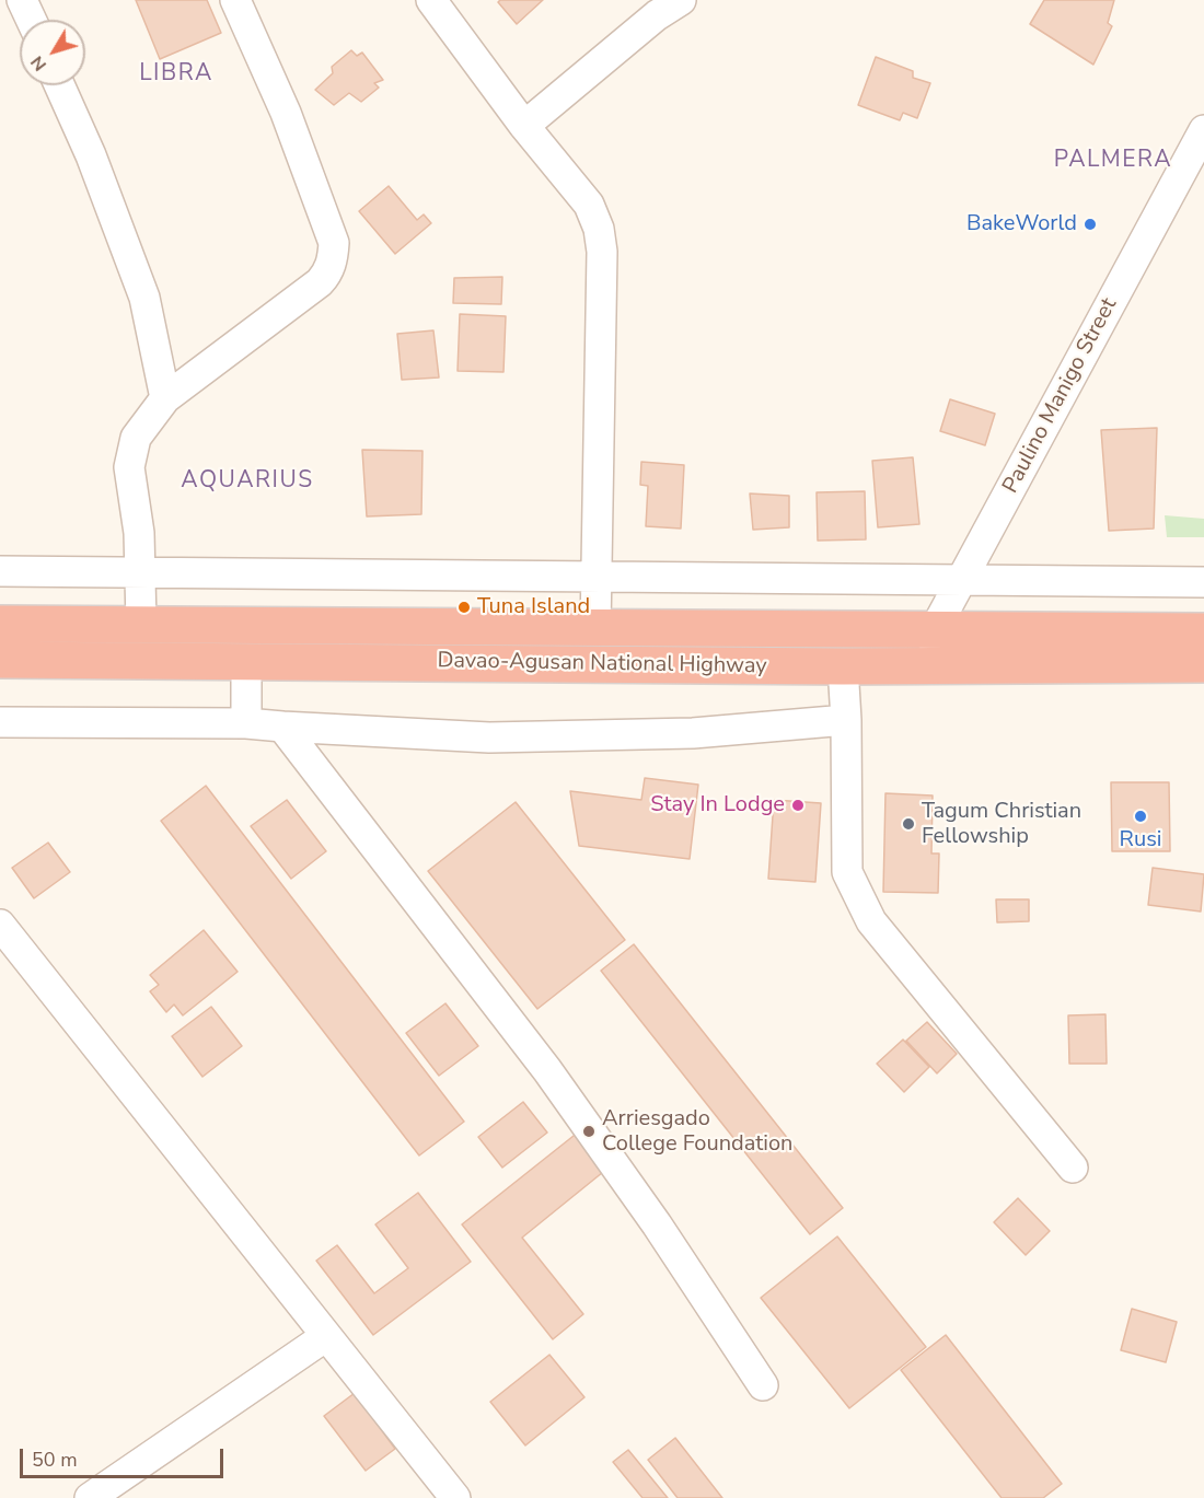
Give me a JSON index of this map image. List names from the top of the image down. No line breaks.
{"streets":{"highway":["Davao-Agusan National Highway"],"street":["Paulino Manigo Street"]},"crossings":[["Paulino Manigo Street","Davao-Agusan National Highway"]],"districts":["LIBRA","PALMERA","AQUARIUS"],"places":["BakeWorld","Tuna Island","Stay In Lodge","Rusi","Tagum Christian Fellowship","Arriesgado College Foundation"],"scale_bar":"50 m","north":"bottom left"}
